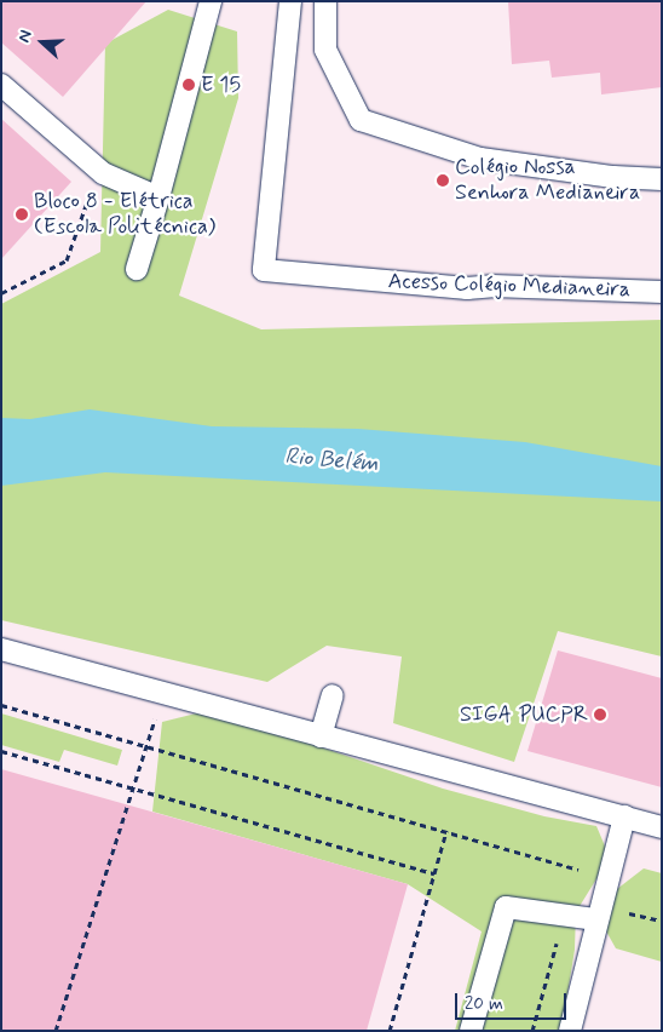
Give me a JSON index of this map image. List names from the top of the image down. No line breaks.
{"streets":{"lane":["Acesso Colégio Medianeira"]},"water":["Rio Belém"],"places":["E 15","Colégio Nossa Senhora Medianeira","Bloco 8 - Elétrica (Escola Politécnica)","SIGA PUCPR"],"scale_bar":"20 m","north":"left"}
